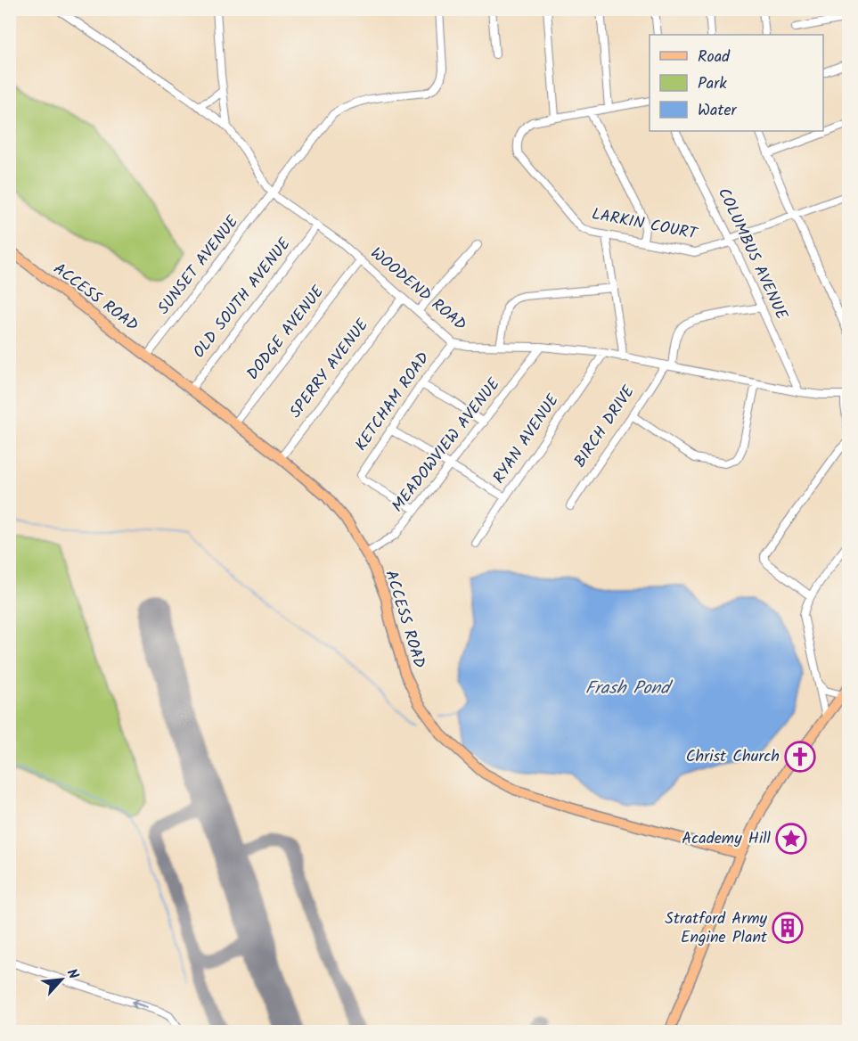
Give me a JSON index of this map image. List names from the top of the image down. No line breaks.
{"streets":{"main road":["ACCESS ROAD"],"street":["LARKIN COURT","COLUMBUS AVENUE","SUNSET AVENUE","WOODEND ROAD","OLD SOUTH AVENUE","DODGE AVENUE","SPERRY AVENUE","KETCHAM ROAD","BIRCH DRIVE","RYAN AVENUE","MEADOWVIEW AVENUE"]},"crossings":[["LARKIN COURT","COLUMBUS AVENUE"],["COLUMBUS AVENUE","WOODEND ROAD"],["SUNSET AVENUE","WOODEND ROAD"],["SUNSET AVENUE","ACCESS ROAD"],["WOODEND ROAD","OLD SOUTH AVENUE"],["WOODEND ROAD","DODGE AVENUE"],["WOODEND ROAD","SPERRY AVENUE"],["WOODEND ROAD","KETCHAM ROAD"],["WOODEND ROAD","BIRCH DRIVE"],["WOODEND ROAD","RYAN AVENUE"],["WOODEND ROAD","MEADOWVIEW AVENUE"],["ACCESS ROAD","OLD SOUTH AVENUE"],["ACCESS ROAD","DODGE AVENUE"],["ACCESS ROAD","SPERRY AVENUE"],["ACCESS ROAD","MEADOWVIEW AVENUE"],["KETCHAM ROAD","MEADOWVIEW AVENUE"]],"water":["Frash Pond"],"places":{"church":["Christ Church"],"place":["Academy Hill"],"building":["Stratford Army Engine Plant"]},"legend":["Road","Park","Water"],"north":"top right"}
